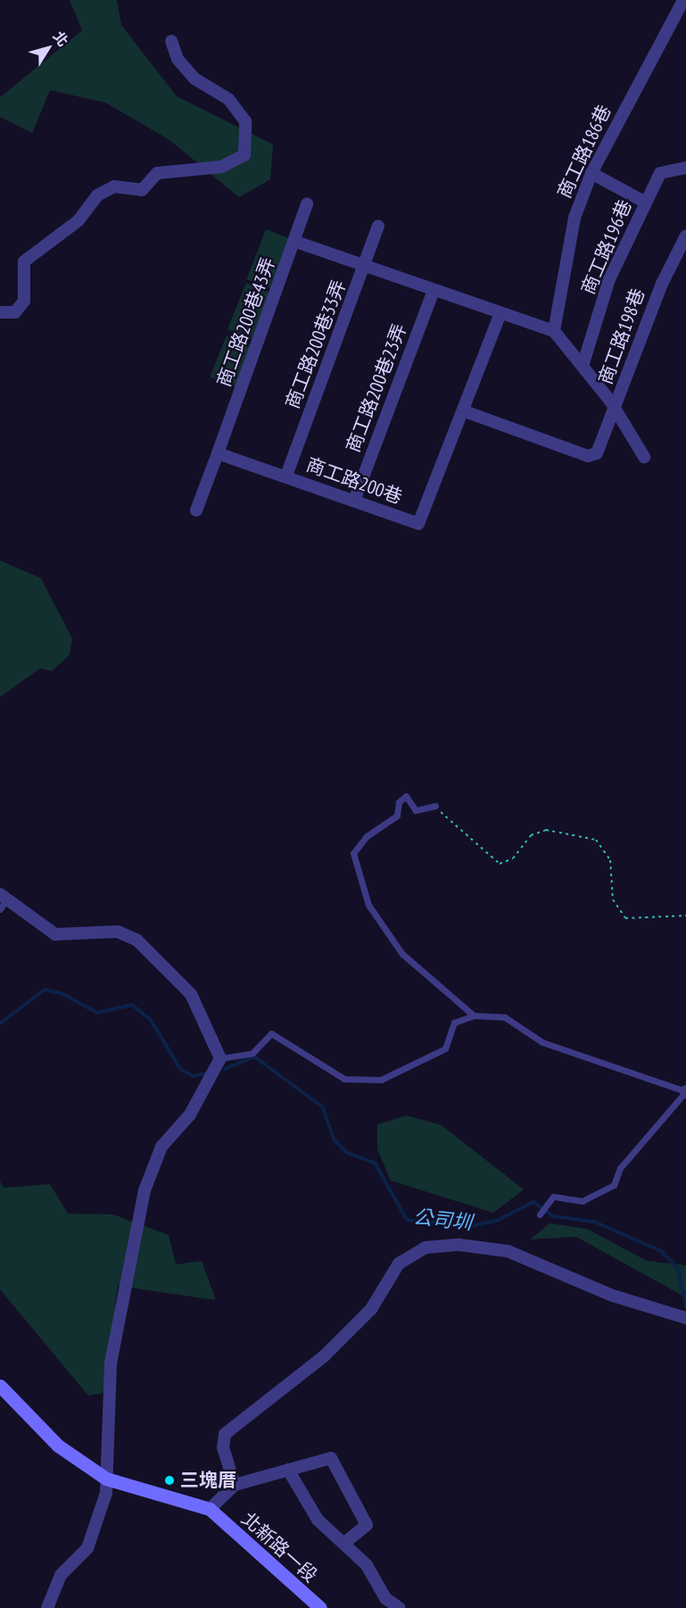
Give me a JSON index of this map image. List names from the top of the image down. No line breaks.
{"streets":{"main road":["北新路一段"],"street":["商工路186巷","商工路196巷","商工路200巷43弄","商工路198巷","商工路200巷33弄","商工路200巷23弄","商工路200巷"]},"crossings":[["商工路200巷43弄","商工路200巷"],["商工路198巷","商工路200巷"],["商工路200巷33弄","商工路200巷"],["商工路200巷23弄","商工路200巷"]],"water":["公司圳"],"places":["三塊厝"],"north":"top right"}
